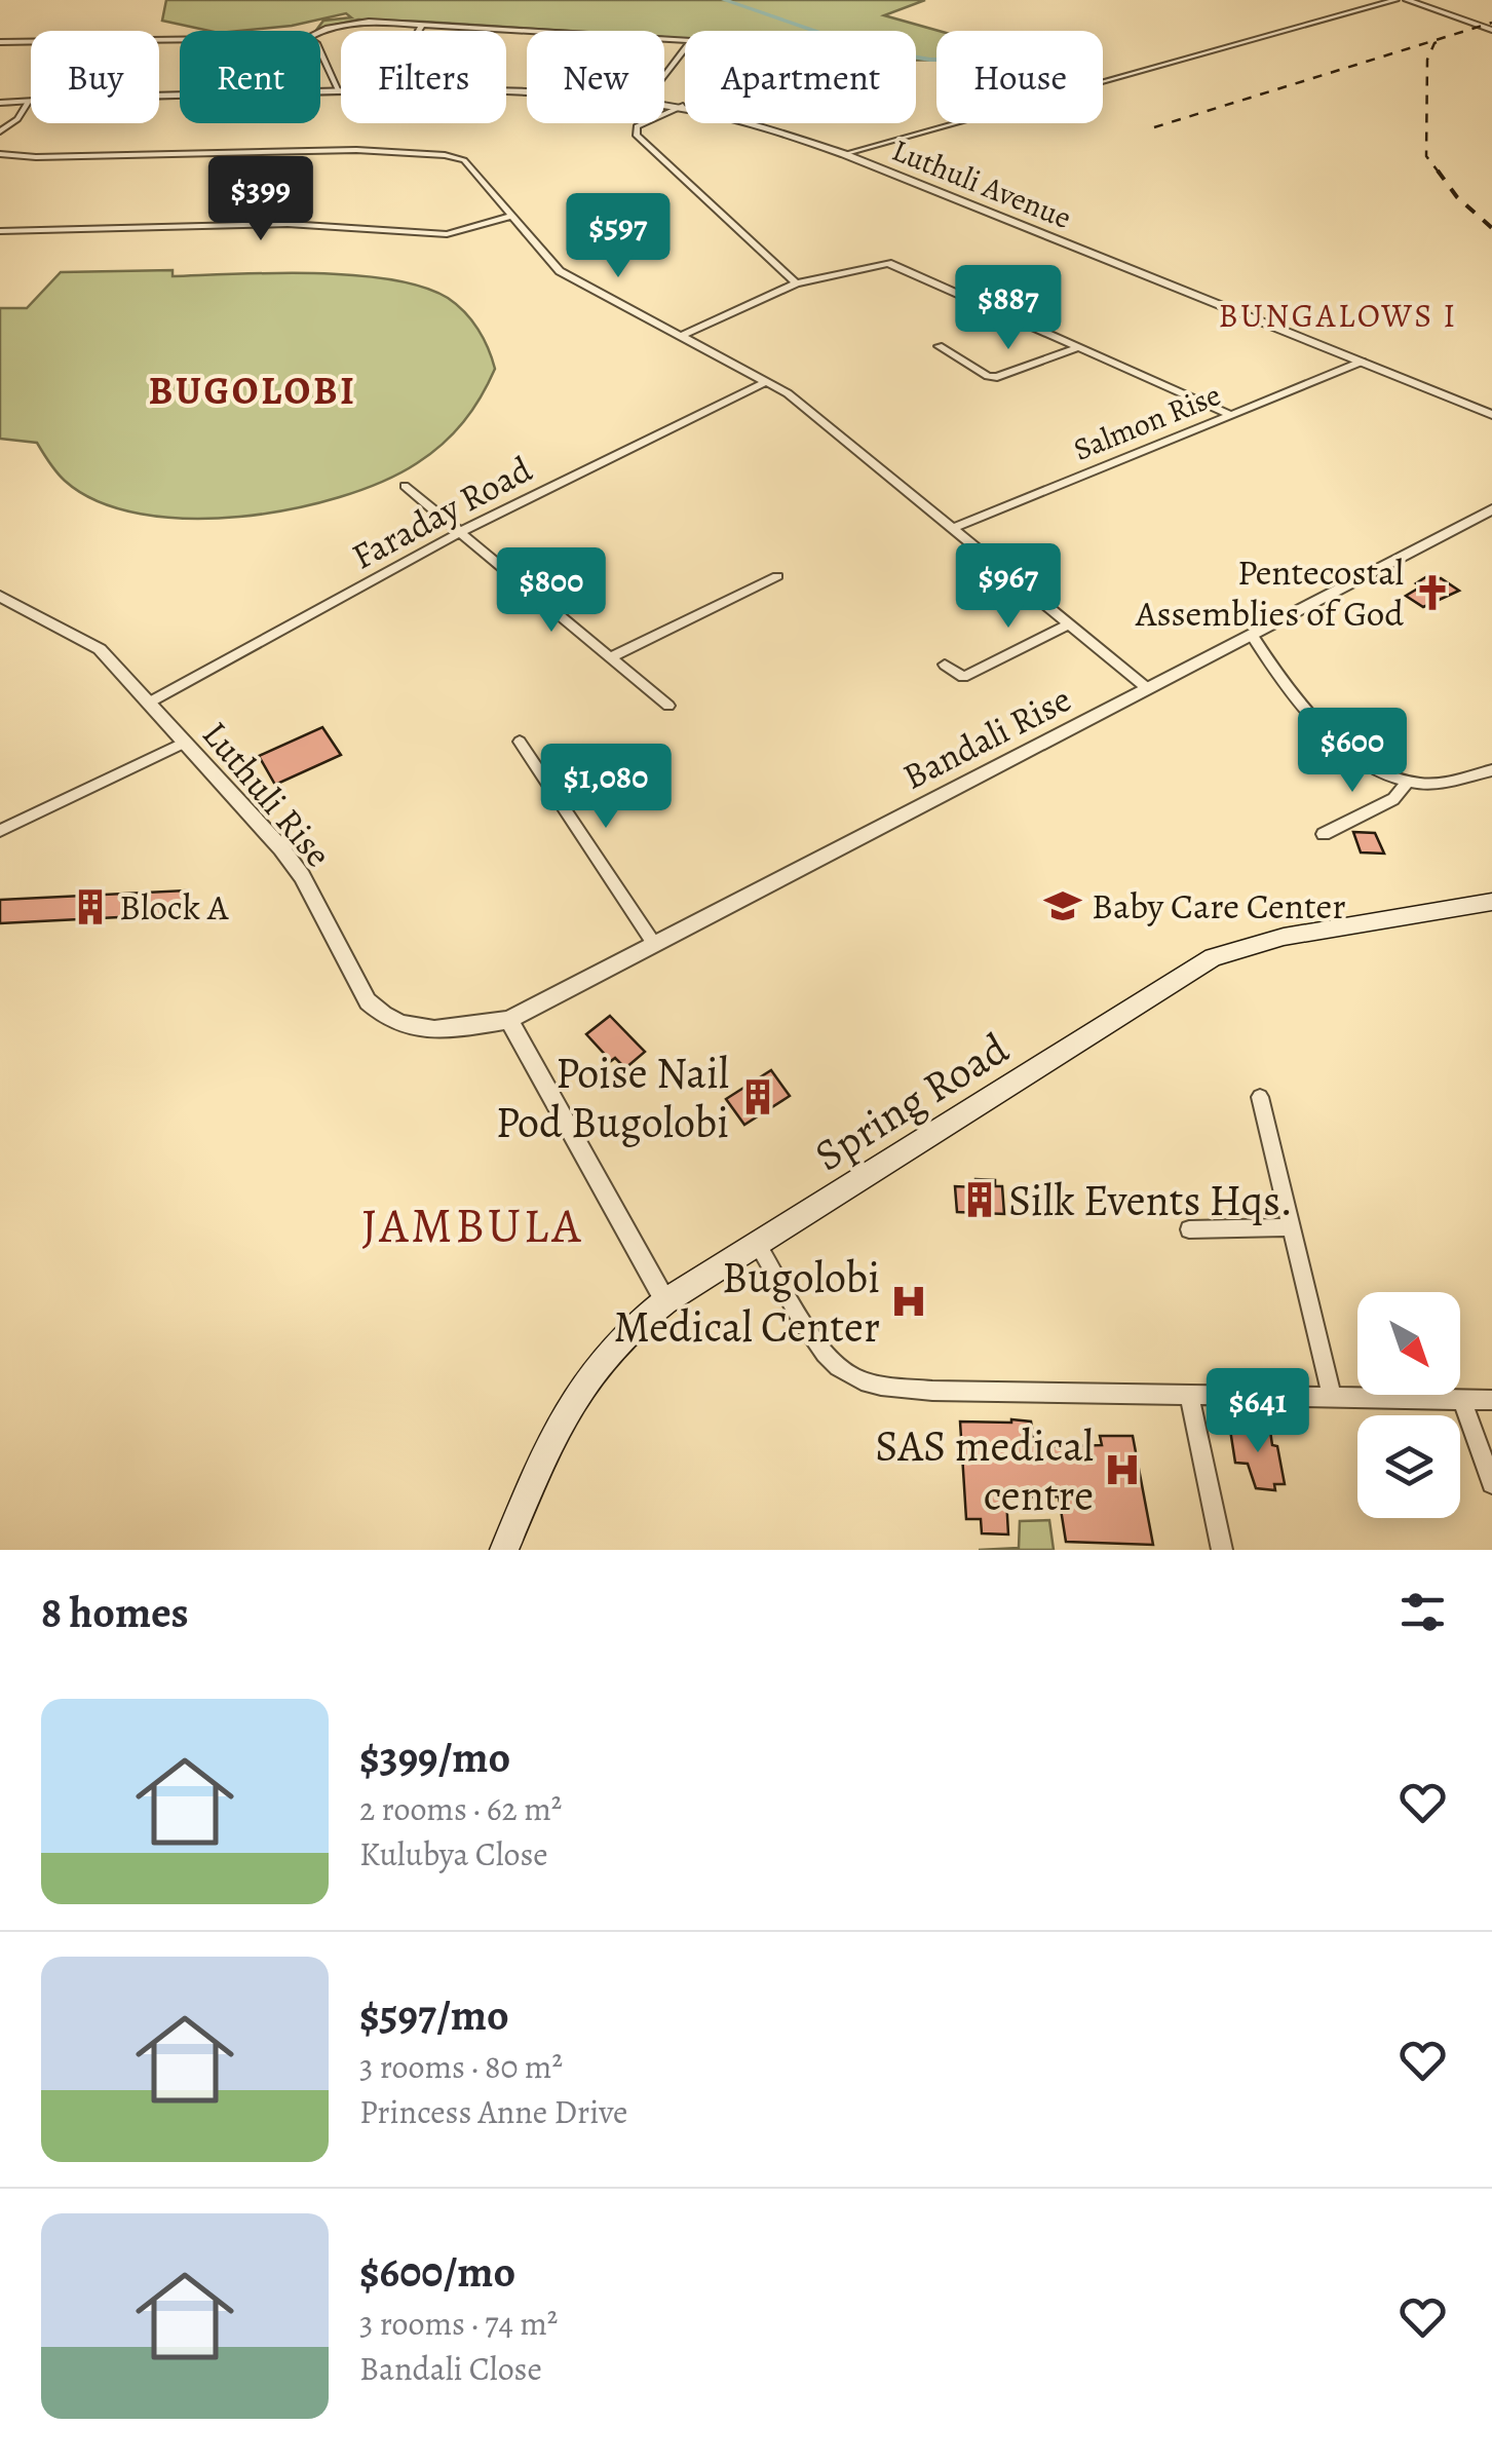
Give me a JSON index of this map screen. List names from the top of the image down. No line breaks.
{"streets":{"main road":["Spring Road"],"street":["Luthuli Avenue","Salmon Rise","Faraday Road","Bandali Rise","Luthuli Rise"]},"crossings":[["Luthuli Avenue","Salmon Rise"],["Faraday Road","Luthuli Rise"],["Bandali Rise","Luthuli Rise"]],"districts":["BUNGALOWS I","BUGOLOBI","JAMBULA"],"places":{"church":["Pentecostal Assemblies of God"],"school or university":["Baby Care Center"],"building":["Block A","Poise Nail Pod Bugolobi","Silk Events Hqs."],"hospital":["Bugolobi Medical Center","SAS medical centre"]},"north":"bottom right","page":{"chip":["Buy","Rent","Filters","New","Apartment","House"],"price":["$399","$597","$887","$967","$800","$600","$1,080","$641"],"heading":"8 homes","list":[{"name":"$399/mo","note":"2 rooms · 62 m² · Kulubya Close"},{"name":"$597/mo","note":"3 rooms · 80 m² · Princess Anne Drive"},{"name":"$600/mo","note":"3 rooms · 74 m² · Bandali Close"}]}}
